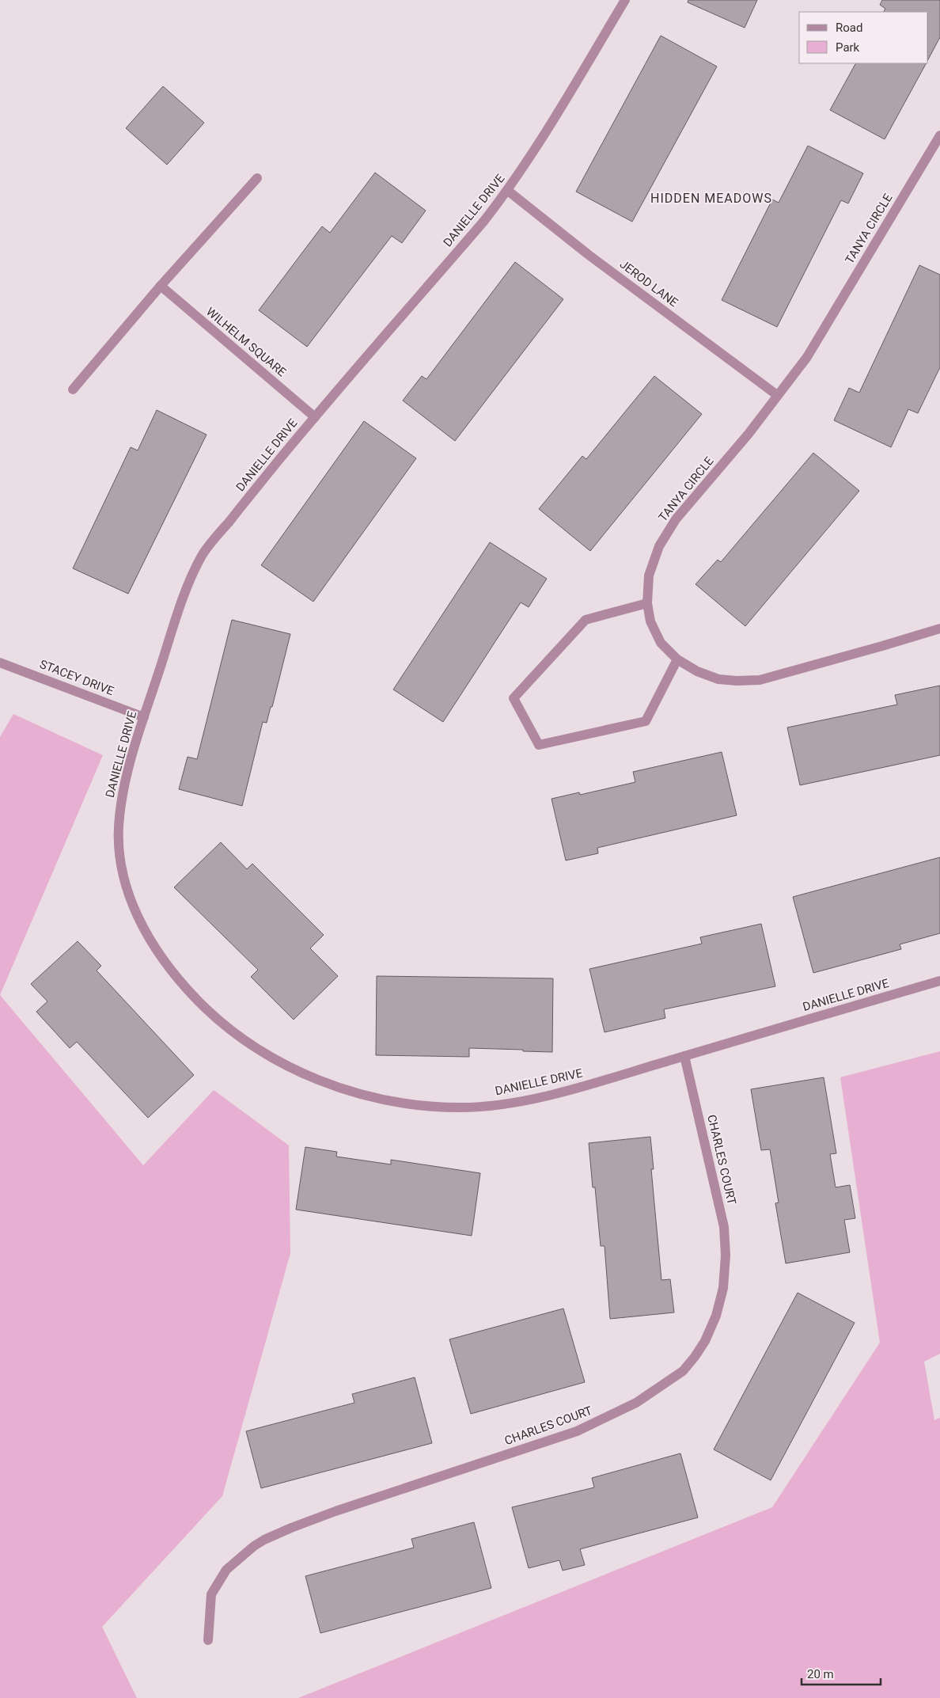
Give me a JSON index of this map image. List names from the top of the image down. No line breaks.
{"streets":{"street":["DANIELLE DRIVE","TANYA CIRCLE","JEROD LANE","WILHELM SQUARE","STACEY DRIVE","CHARLES COURT"]},"crossings":[["DANIELLE DRIVE","JEROD LANE"],["DANIELLE DRIVE","WILHELM SQUARE"],["DANIELLE DRIVE","STACEY DRIVE"],["DANIELLE DRIVE","CHARLES COURT"],["TANYA CIRCLE","JEROD LANE"]],"districts":["HIDDEN MEADOWS"],"legend":["Road","Park"],"scale_bar":"20 m"}
